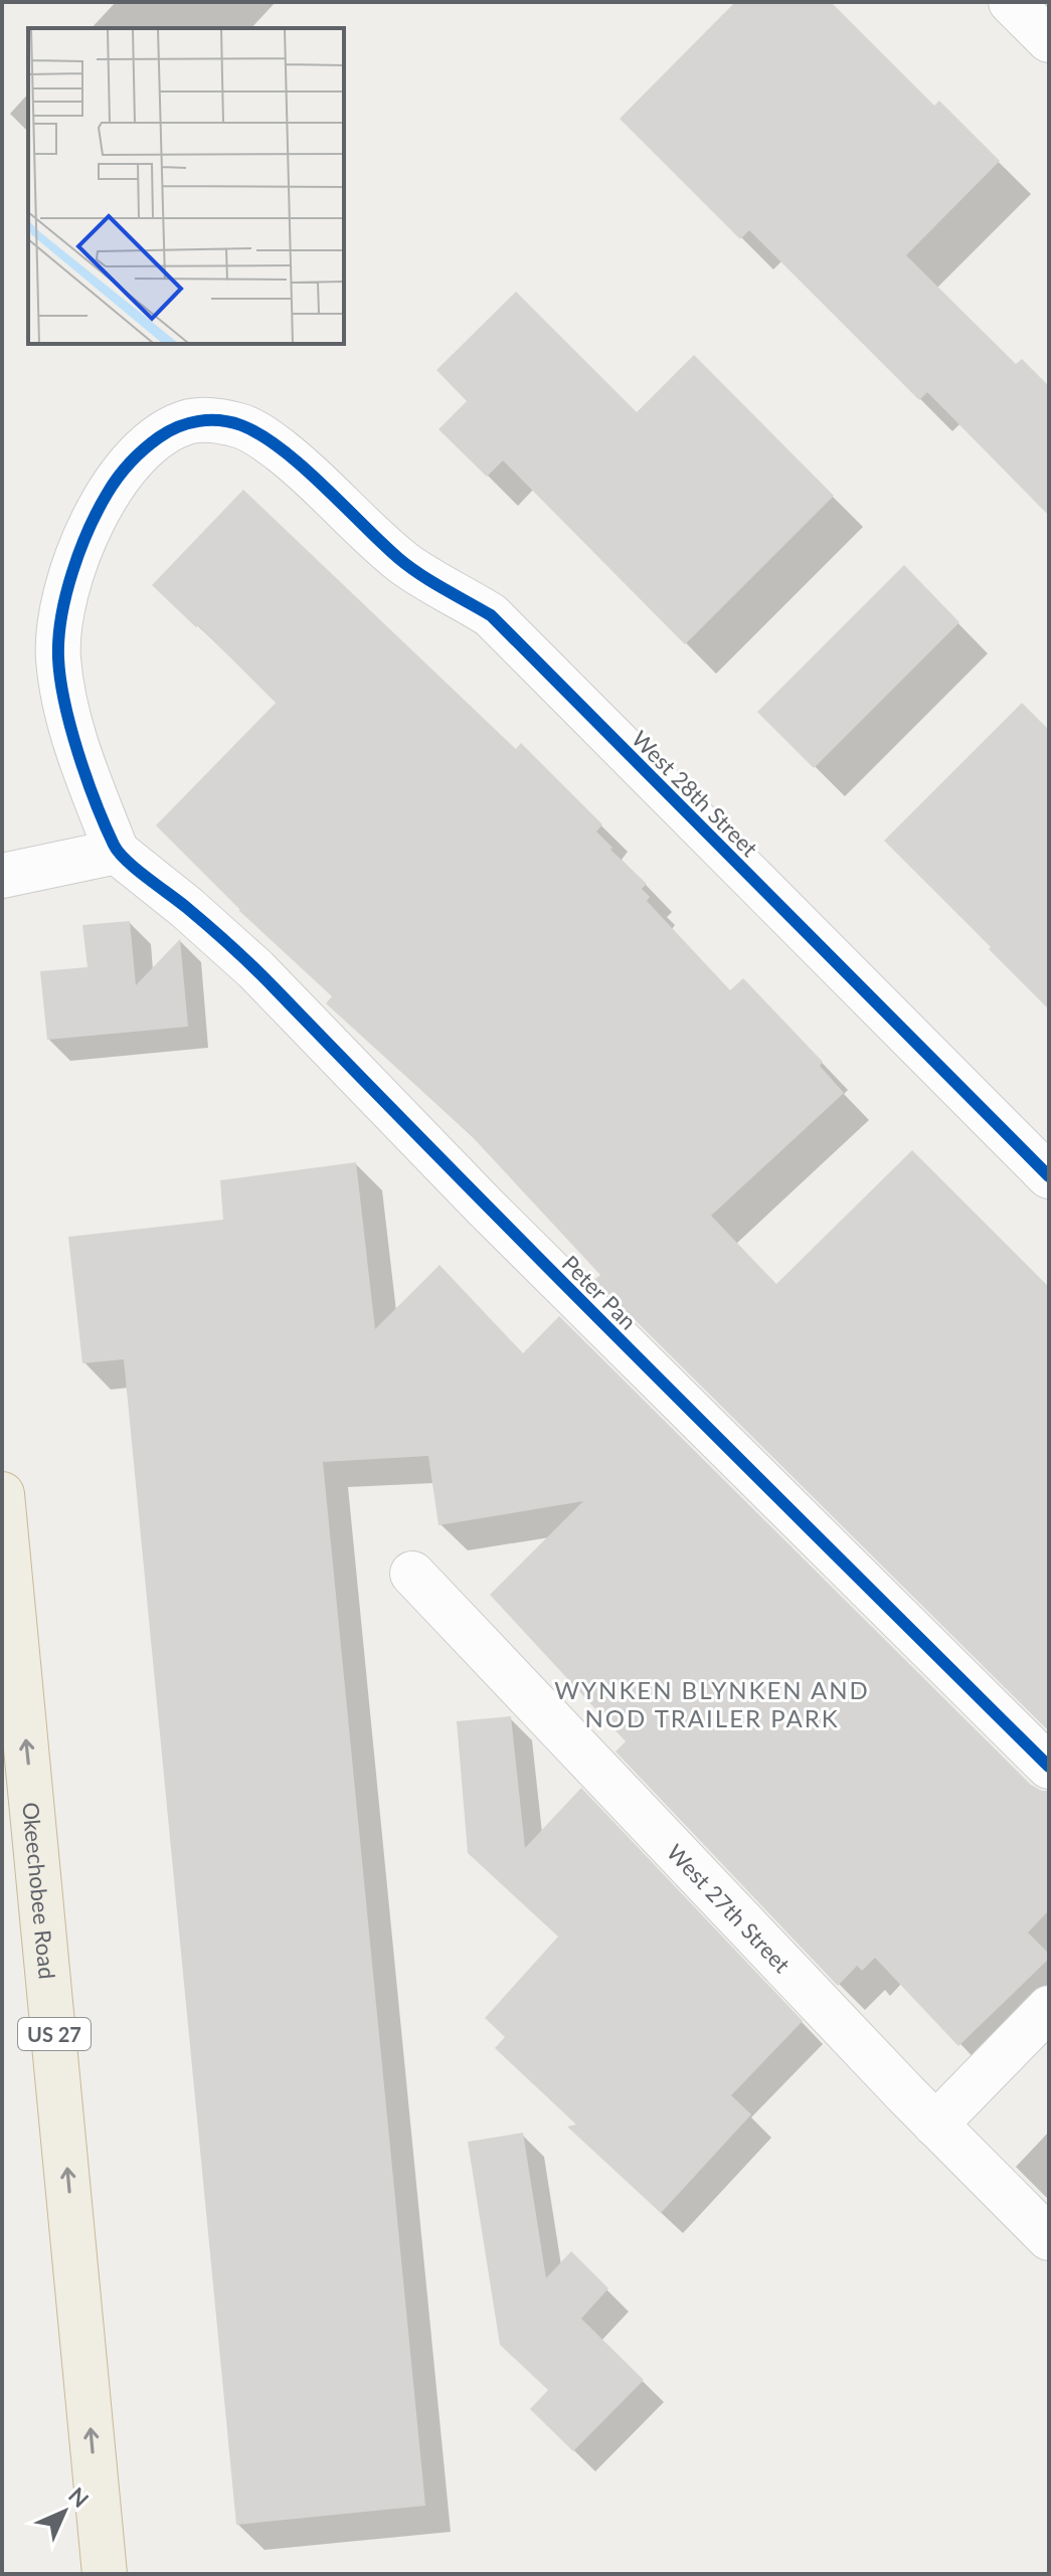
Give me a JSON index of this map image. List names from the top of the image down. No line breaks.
{"streets":{"highway":["Okeechobee Road","US 27"],"street":["West 28th Street","Peter Pan","West 27th Street"]},"crossings":[["West 28th Street","Peter Pan"]],"one_way":["Okeechobee Road"],"districts":["WYNKEN BLYNKEN AND NOD TRAILER PARK"],"north":"top right"}
